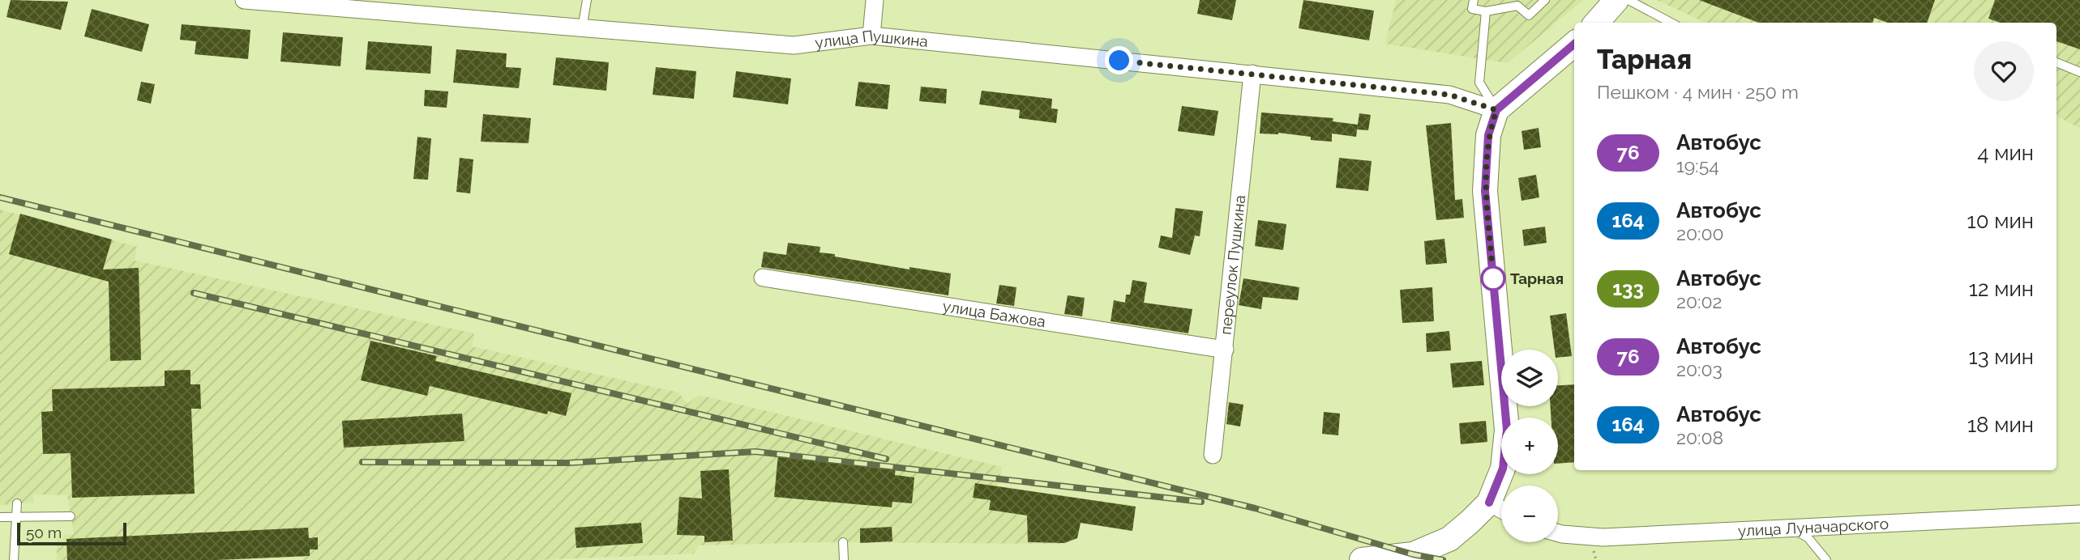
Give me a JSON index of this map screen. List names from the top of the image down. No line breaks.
{"streets":{"street":["улица Пушкина","переулок Пушкина","улица Бажова","улица Луначарского"]},"crossings":[["улица Пушкина","переулок Пушкина"],["переулок Пушкина","улица Бажова"]],"places":["Тарная"],"lines":["bus line 76"],"scale_bar":"50 m","page":{"heading":["Тарная","Пешком · 4 мин · 250 m"],"list":[{"mark":"76","name":"Автобус","note":"19:54","value":"4 мин"},{"mark":"164","name":"Автобус","note":"20:00","value":"10 мин"},{"mark":"133","name":"Автобус","note":"20:02","value":"12 мин"},{"mark":"76","name":"Автобус","note":"20:03","value":"13 мин"},{"mark":"164","name":"Автобус","note":"20:08","value":"18 мин"}],"map_buttons":["+","−"],"scale":"50 m"}}
